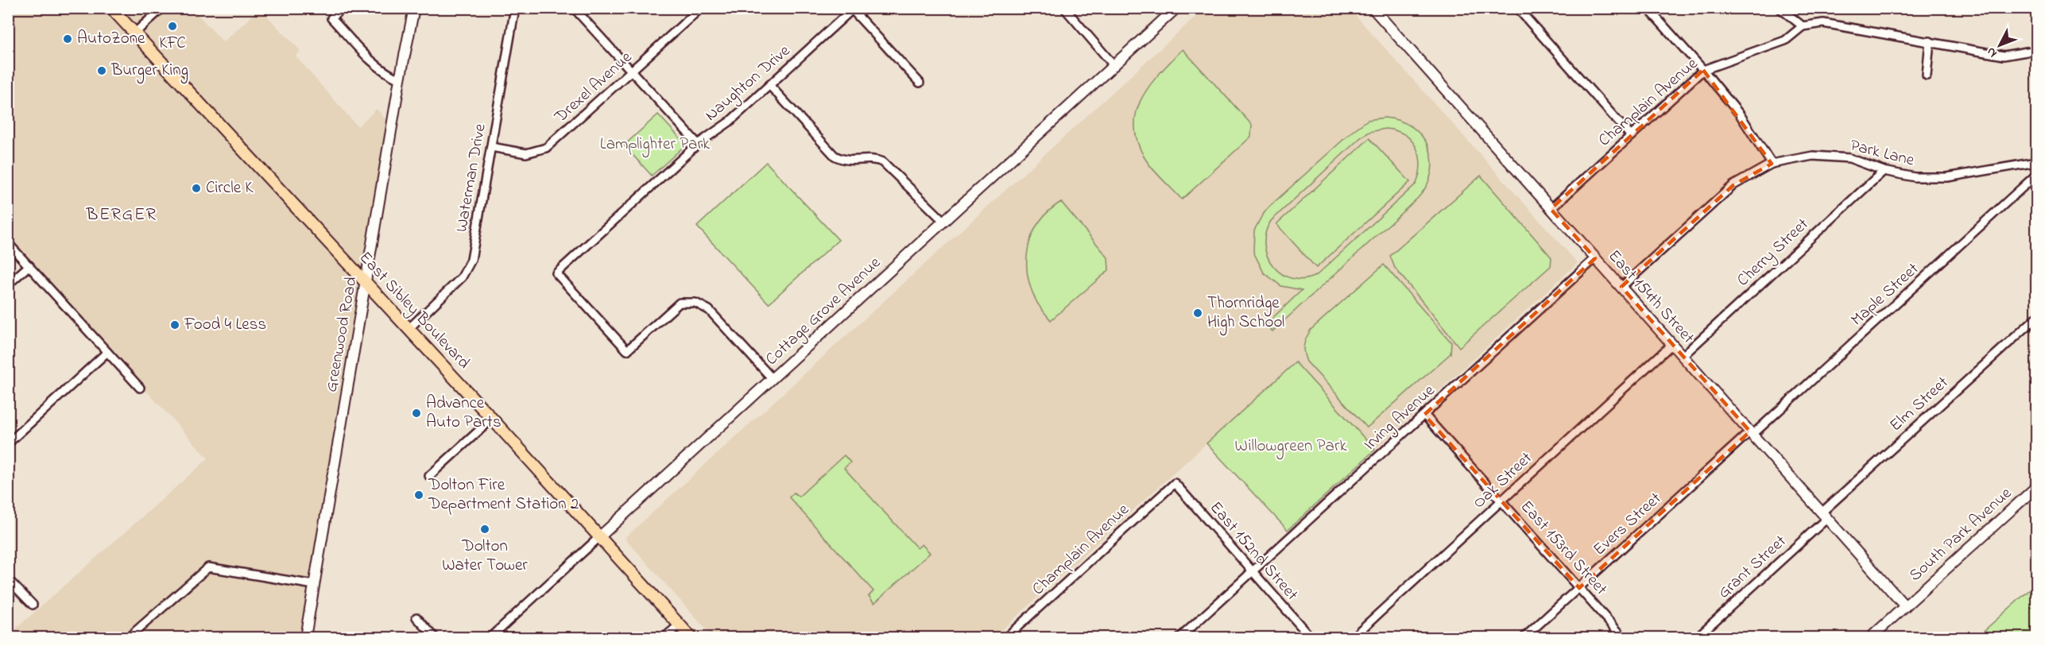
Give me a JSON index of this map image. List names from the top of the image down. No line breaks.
{"streets":{"main road":["East Sibley Boulevard"],"street":["Naughton Drive","Drexel Avenue","Champlain Avenue","Park Lane","Waterman Drive","Cherry Street","Maple Street","East 154th Street","Cottage Grove Avenue","Greenwood Road","Elm Street","Irving Avenue","Oak Street","Evers Street","South Park Avenue","East 153rd Street","East 152nd Street","Grant Street"]},"crossings":[["Naughton Drive","Cottage Grove Avenue"],["Drexel Avenue","Waterman Drive"],["Champlain Avenue","East 154th Street"],["Champlain Avenue","East 152nd Street"],["Park Lane","Cherry Street"],["Park Lane","East 154th Street"],["Waterman Drive","East Sibley Boulevard"],["Cherry Street","East 154th Street"],["Maple Street","East 154th Street"],["Maple Street","Evers Street"],["East 154th Street","Elm Street"],["East 154th Street","Irving Avenue"],["East 154th Street","Oak Street"],["East 154th Street","Evers Street"],["East 154th Street","South Park Avenue"],["East 154th Street","Grant Street"],["East Sibley Boulevard","Cottage Grove Avenue"],["East Sibley Boulevard","Greenwood Road"],["Elm Street","Grant Street"],["Irving Avenue","East 153rd Street"],["Irving Avenue","East 152nd Street"],["Oak Street","East 153rd Street"],["Evers Street","East 153rd Street"]],"districts":["BERGER"],"parks":["Lamplighter Park","Willowgreen Park"],"places":["KFC","AutoZone","Burger King","Circle K","Thornridge High School","Food 4 Less","Advance Auto Parts","Dolton Fire Department Station 2","Dolton Water Tower"],"north":"bottom left"}
